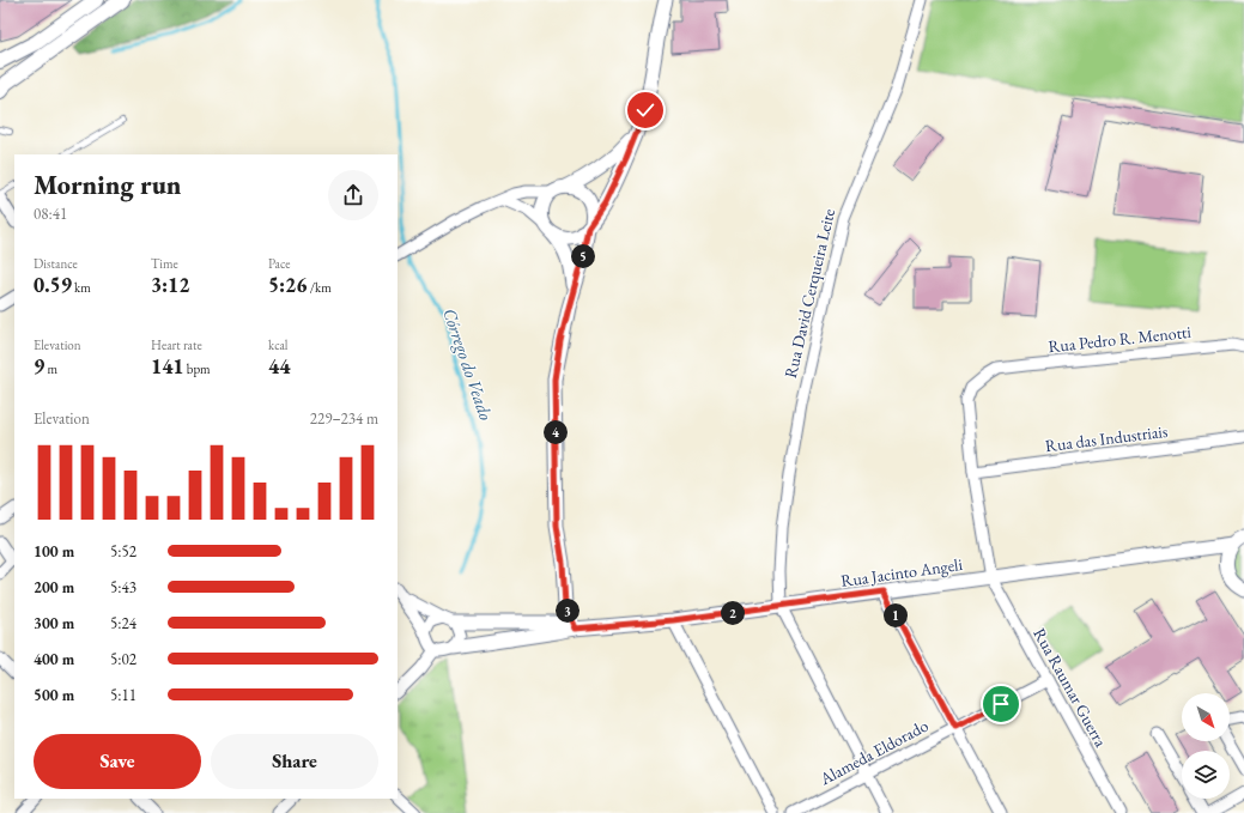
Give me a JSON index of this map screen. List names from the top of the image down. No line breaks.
{"streets":{"street":["Rua David Cerqueira Leite","Rua Pedro R. Menotti","Rua das Industriais","Rua Jacinto Angeli","Rua Raumar Guerra","Alameda Eldorado"]},"crossings":[["Rua David Cerqueira Leite","Rua Jacinto Angeli"],["Rua Pedro R. Menotti","Rua Raumar Guerra"],["Rua das Industriais","Rua Raumar Guerra"],["Rua Jacinto Angeli","Rua Raumar Guerra"],["Rua Raumar Guerra","Alameda Eldorado"]],"water":["Córrego do Veado"],"north":"bottom right","page":{"heading":["Morning run","08:41"],"stats":[["Distance","0.59 km"],["Time","3:12"],["Pace","5:26 /km"],["Elevation","9 m"],["Heart rate","141 bpm"],["kcal","44"]],"pins":["5","4","3","2","1"],"chart":["Elevation","229–234 m"],"list":[{"name":"100 m","note":"5:52"},{"name":"200 m","note":"5:43"},{"name":"300 m","note":"5:24"},{"name":"400 m","note":"5:02"},{"name":"500 m","note":"5:11"}],"buttons":["Save","Share"]}}
